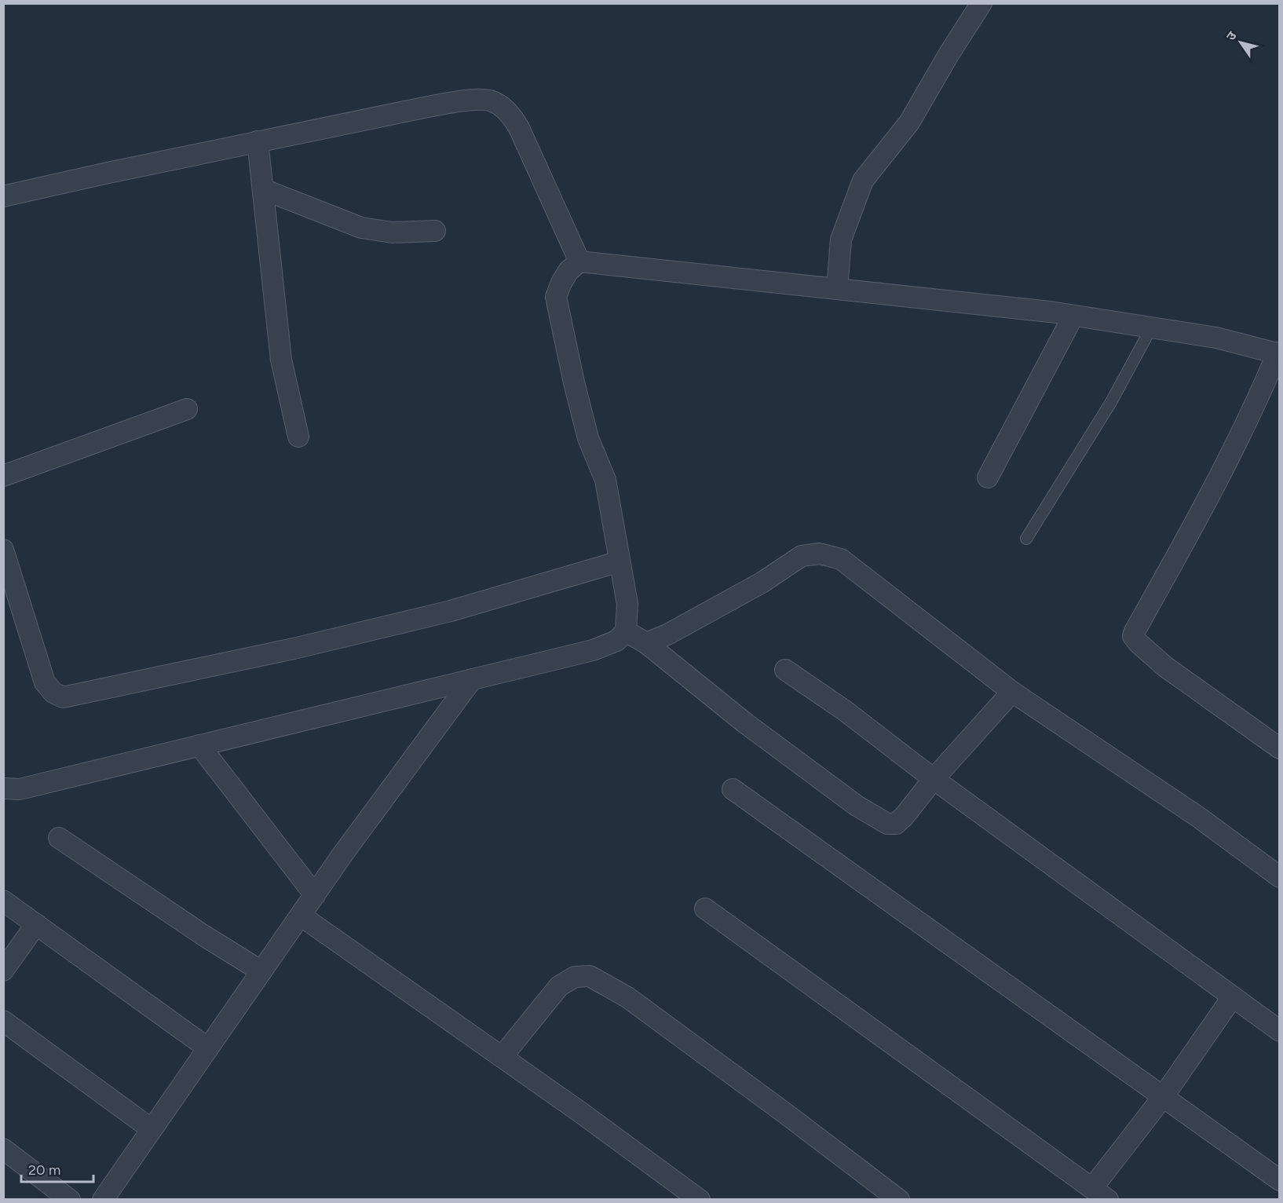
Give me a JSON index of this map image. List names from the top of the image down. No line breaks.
{"scale_bar":"20 m","north":"top left"}
